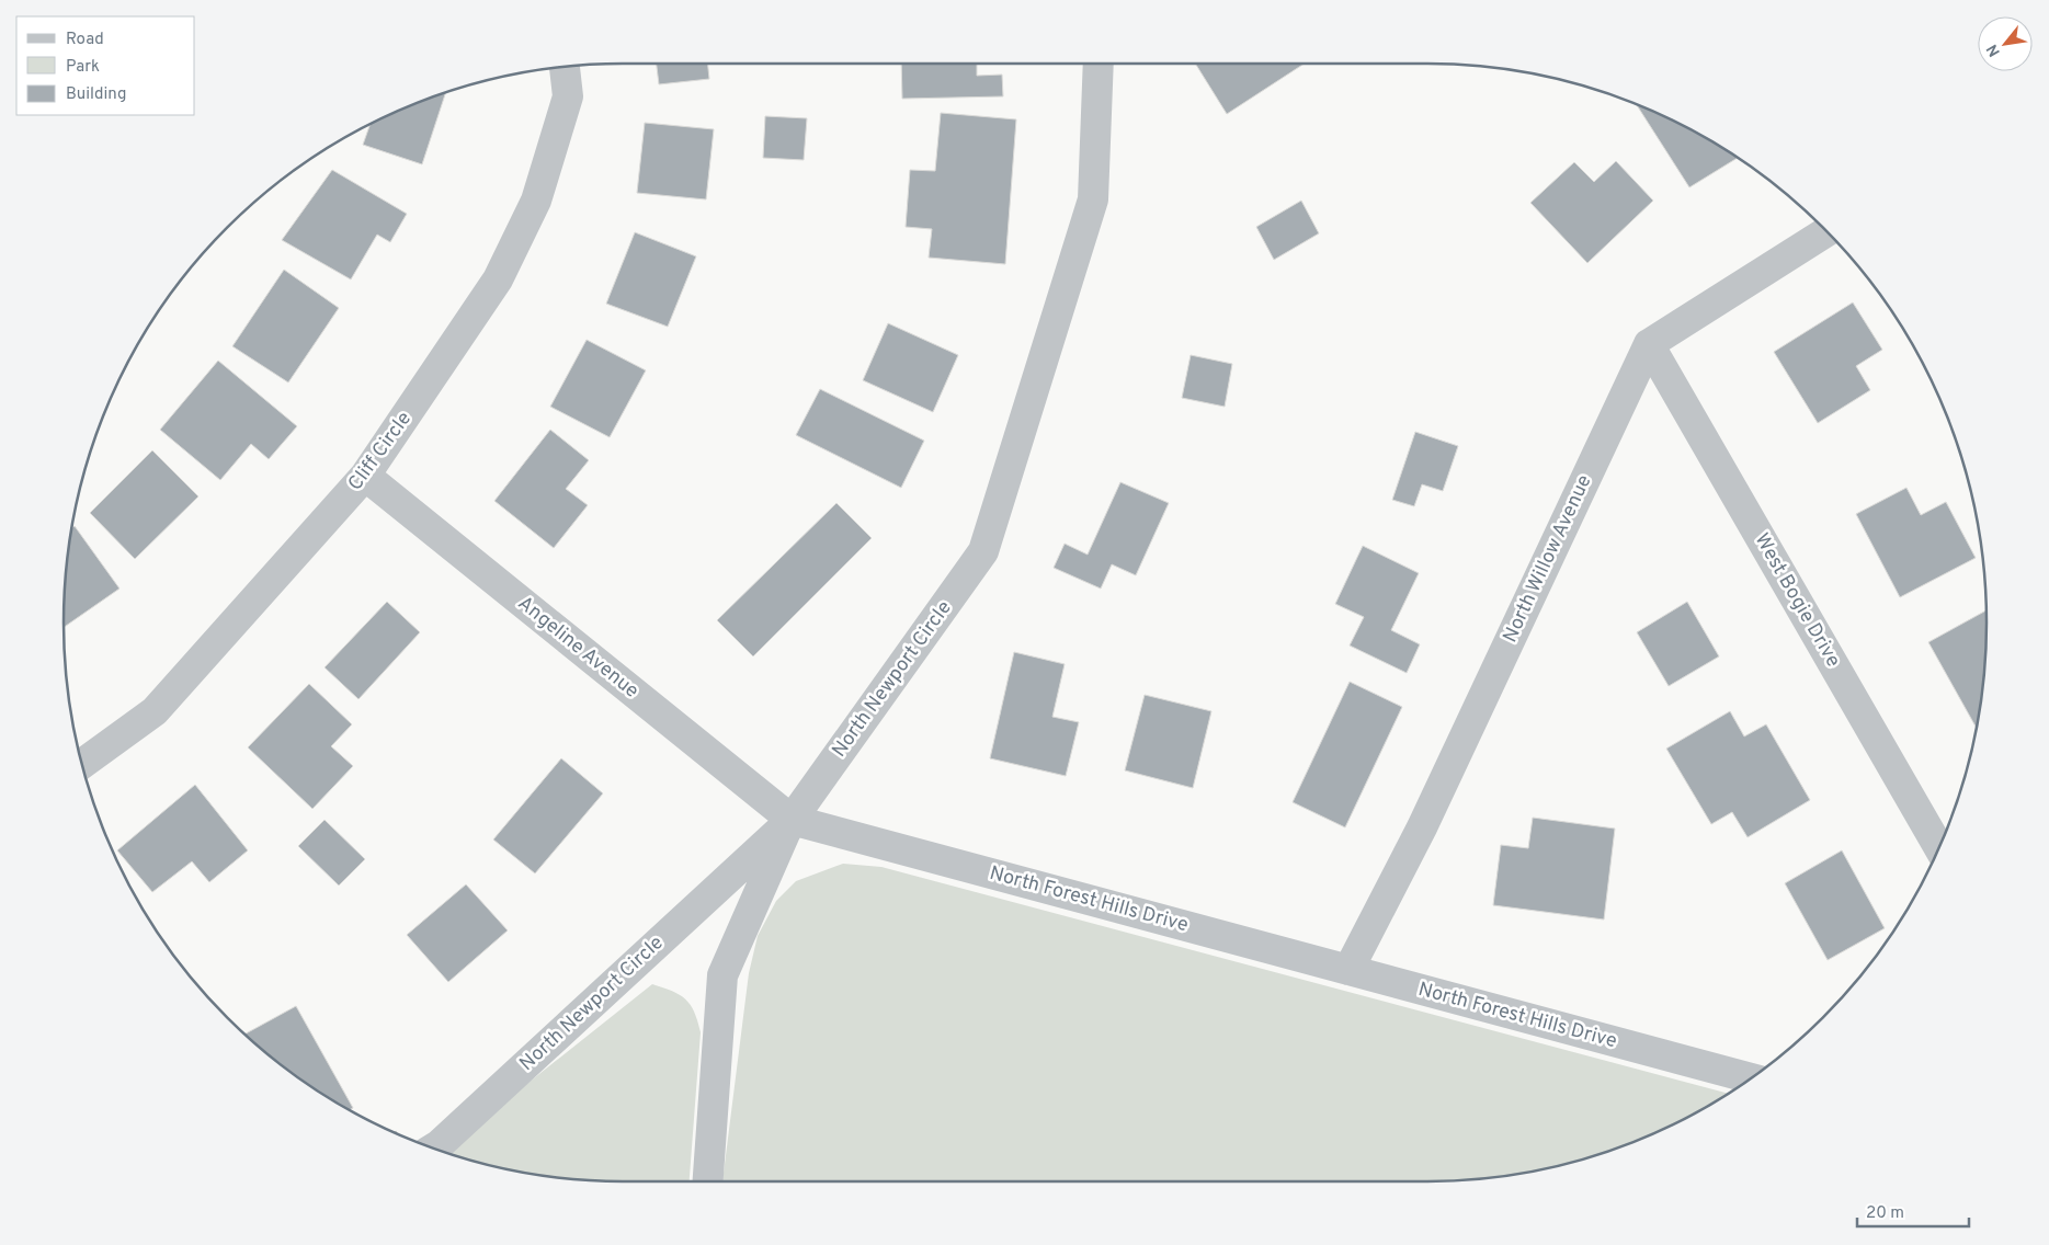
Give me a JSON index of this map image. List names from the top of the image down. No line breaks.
{"streets":{"street":["Cliff Circle","North Willow Avenue","West Bogie Drive","Angeline Avenue","North Newport Circle","North Forest Hills Drive"]},"crossings":[["Cliff Circle","Angeline Avenue"],["North Willow Avenue","West Bogie Drive"],["North Willow Avenue","North Forest Hills Drive"],["Angeline Avenue","North Newport Circle"],["Angeline Avenue","North Forest Hills Drive"],["North Newport Circle","North Forest Hills Drive"]],"legend":["Road","Park","Building"],"scale_bar":"20 m","north":"bottom left"}
